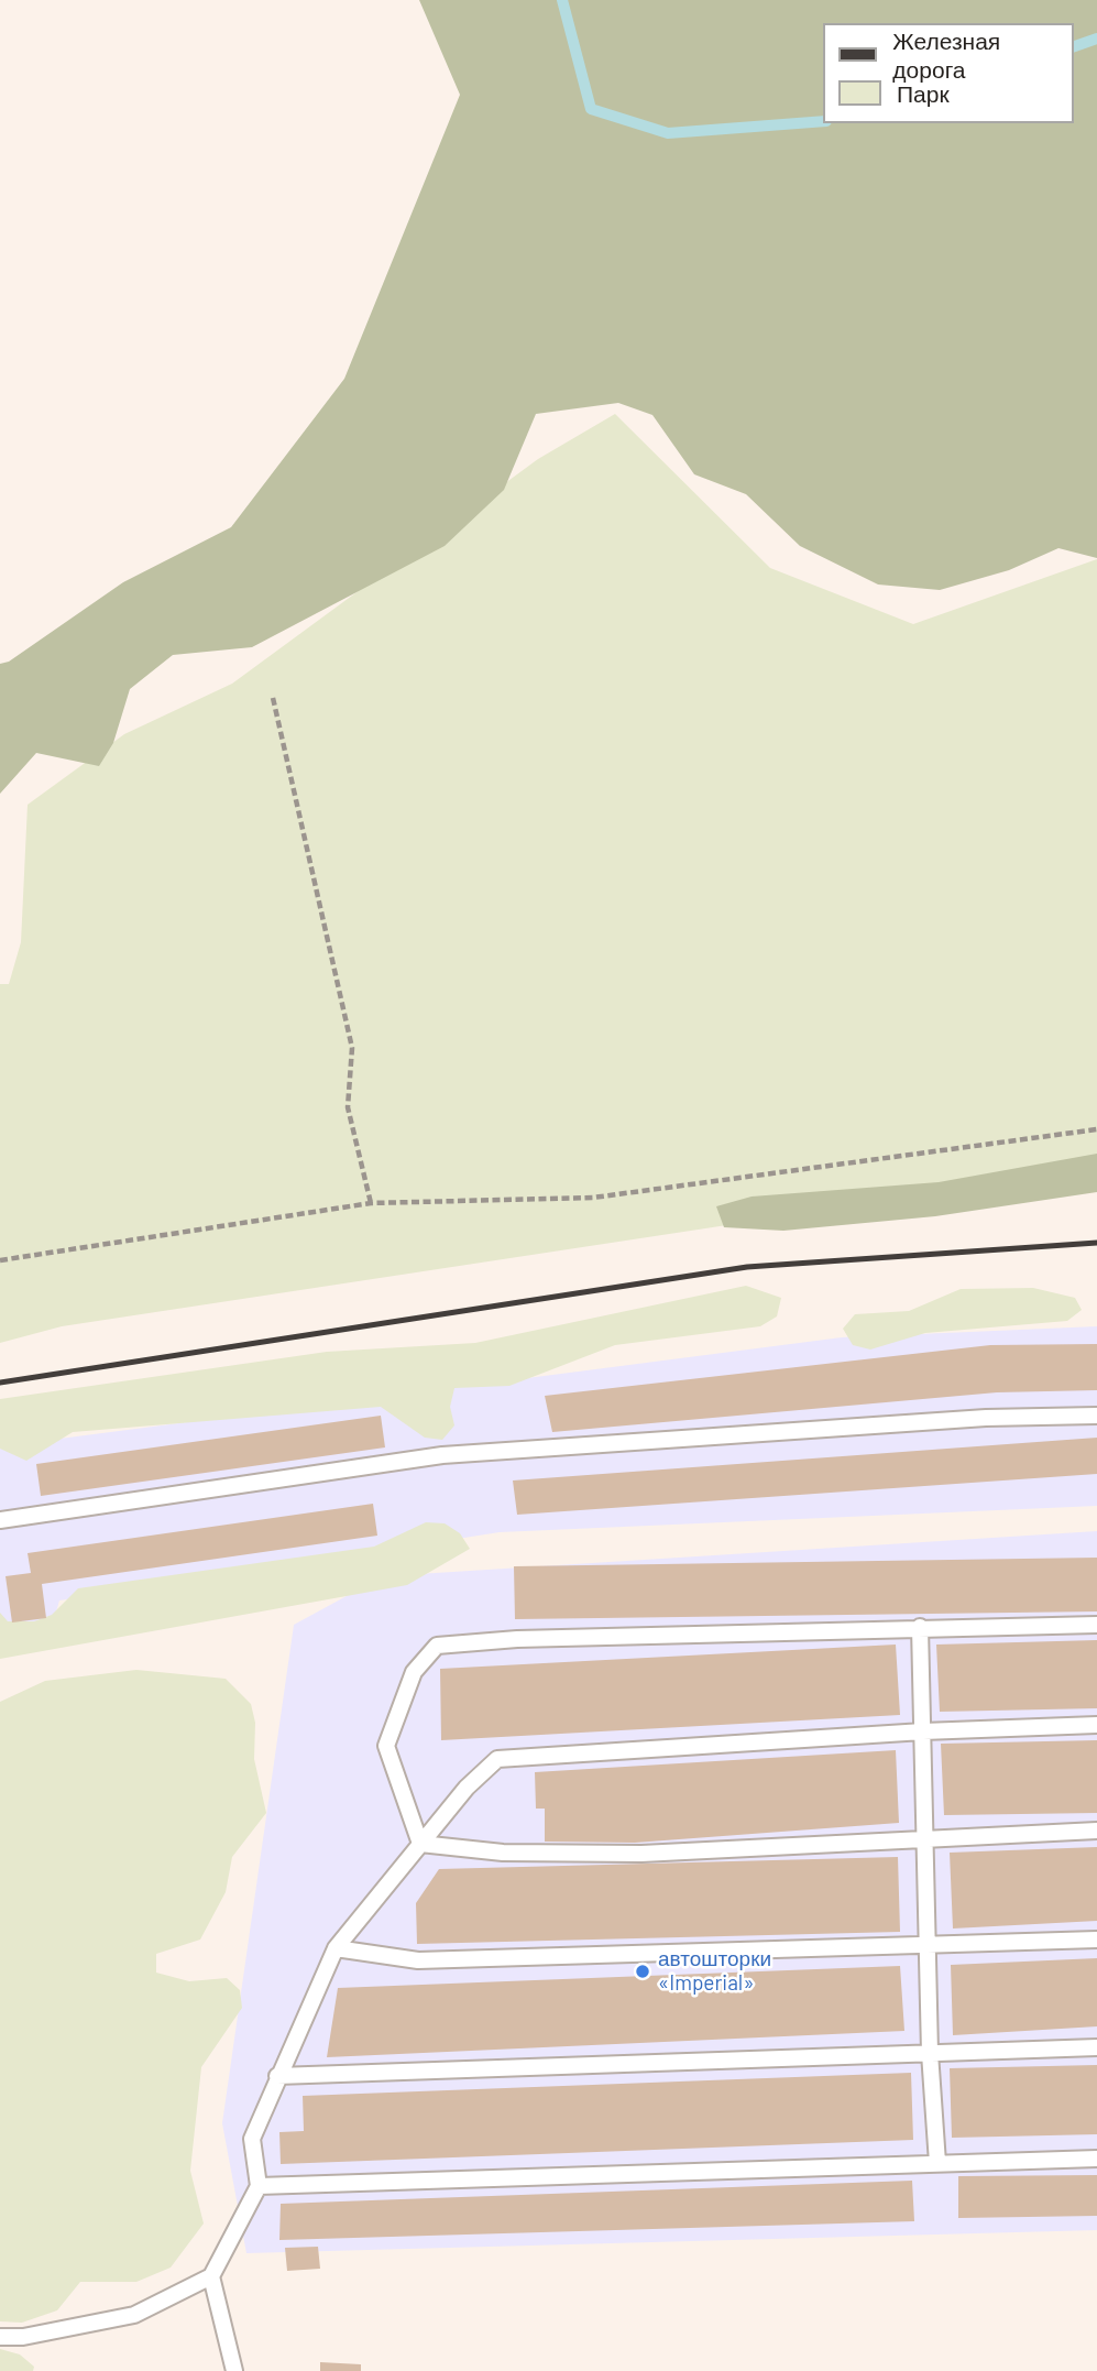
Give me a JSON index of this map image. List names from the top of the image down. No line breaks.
{"places":["автошторки «Imperial»"],"legend":["Железная дорога","Парк"]}
